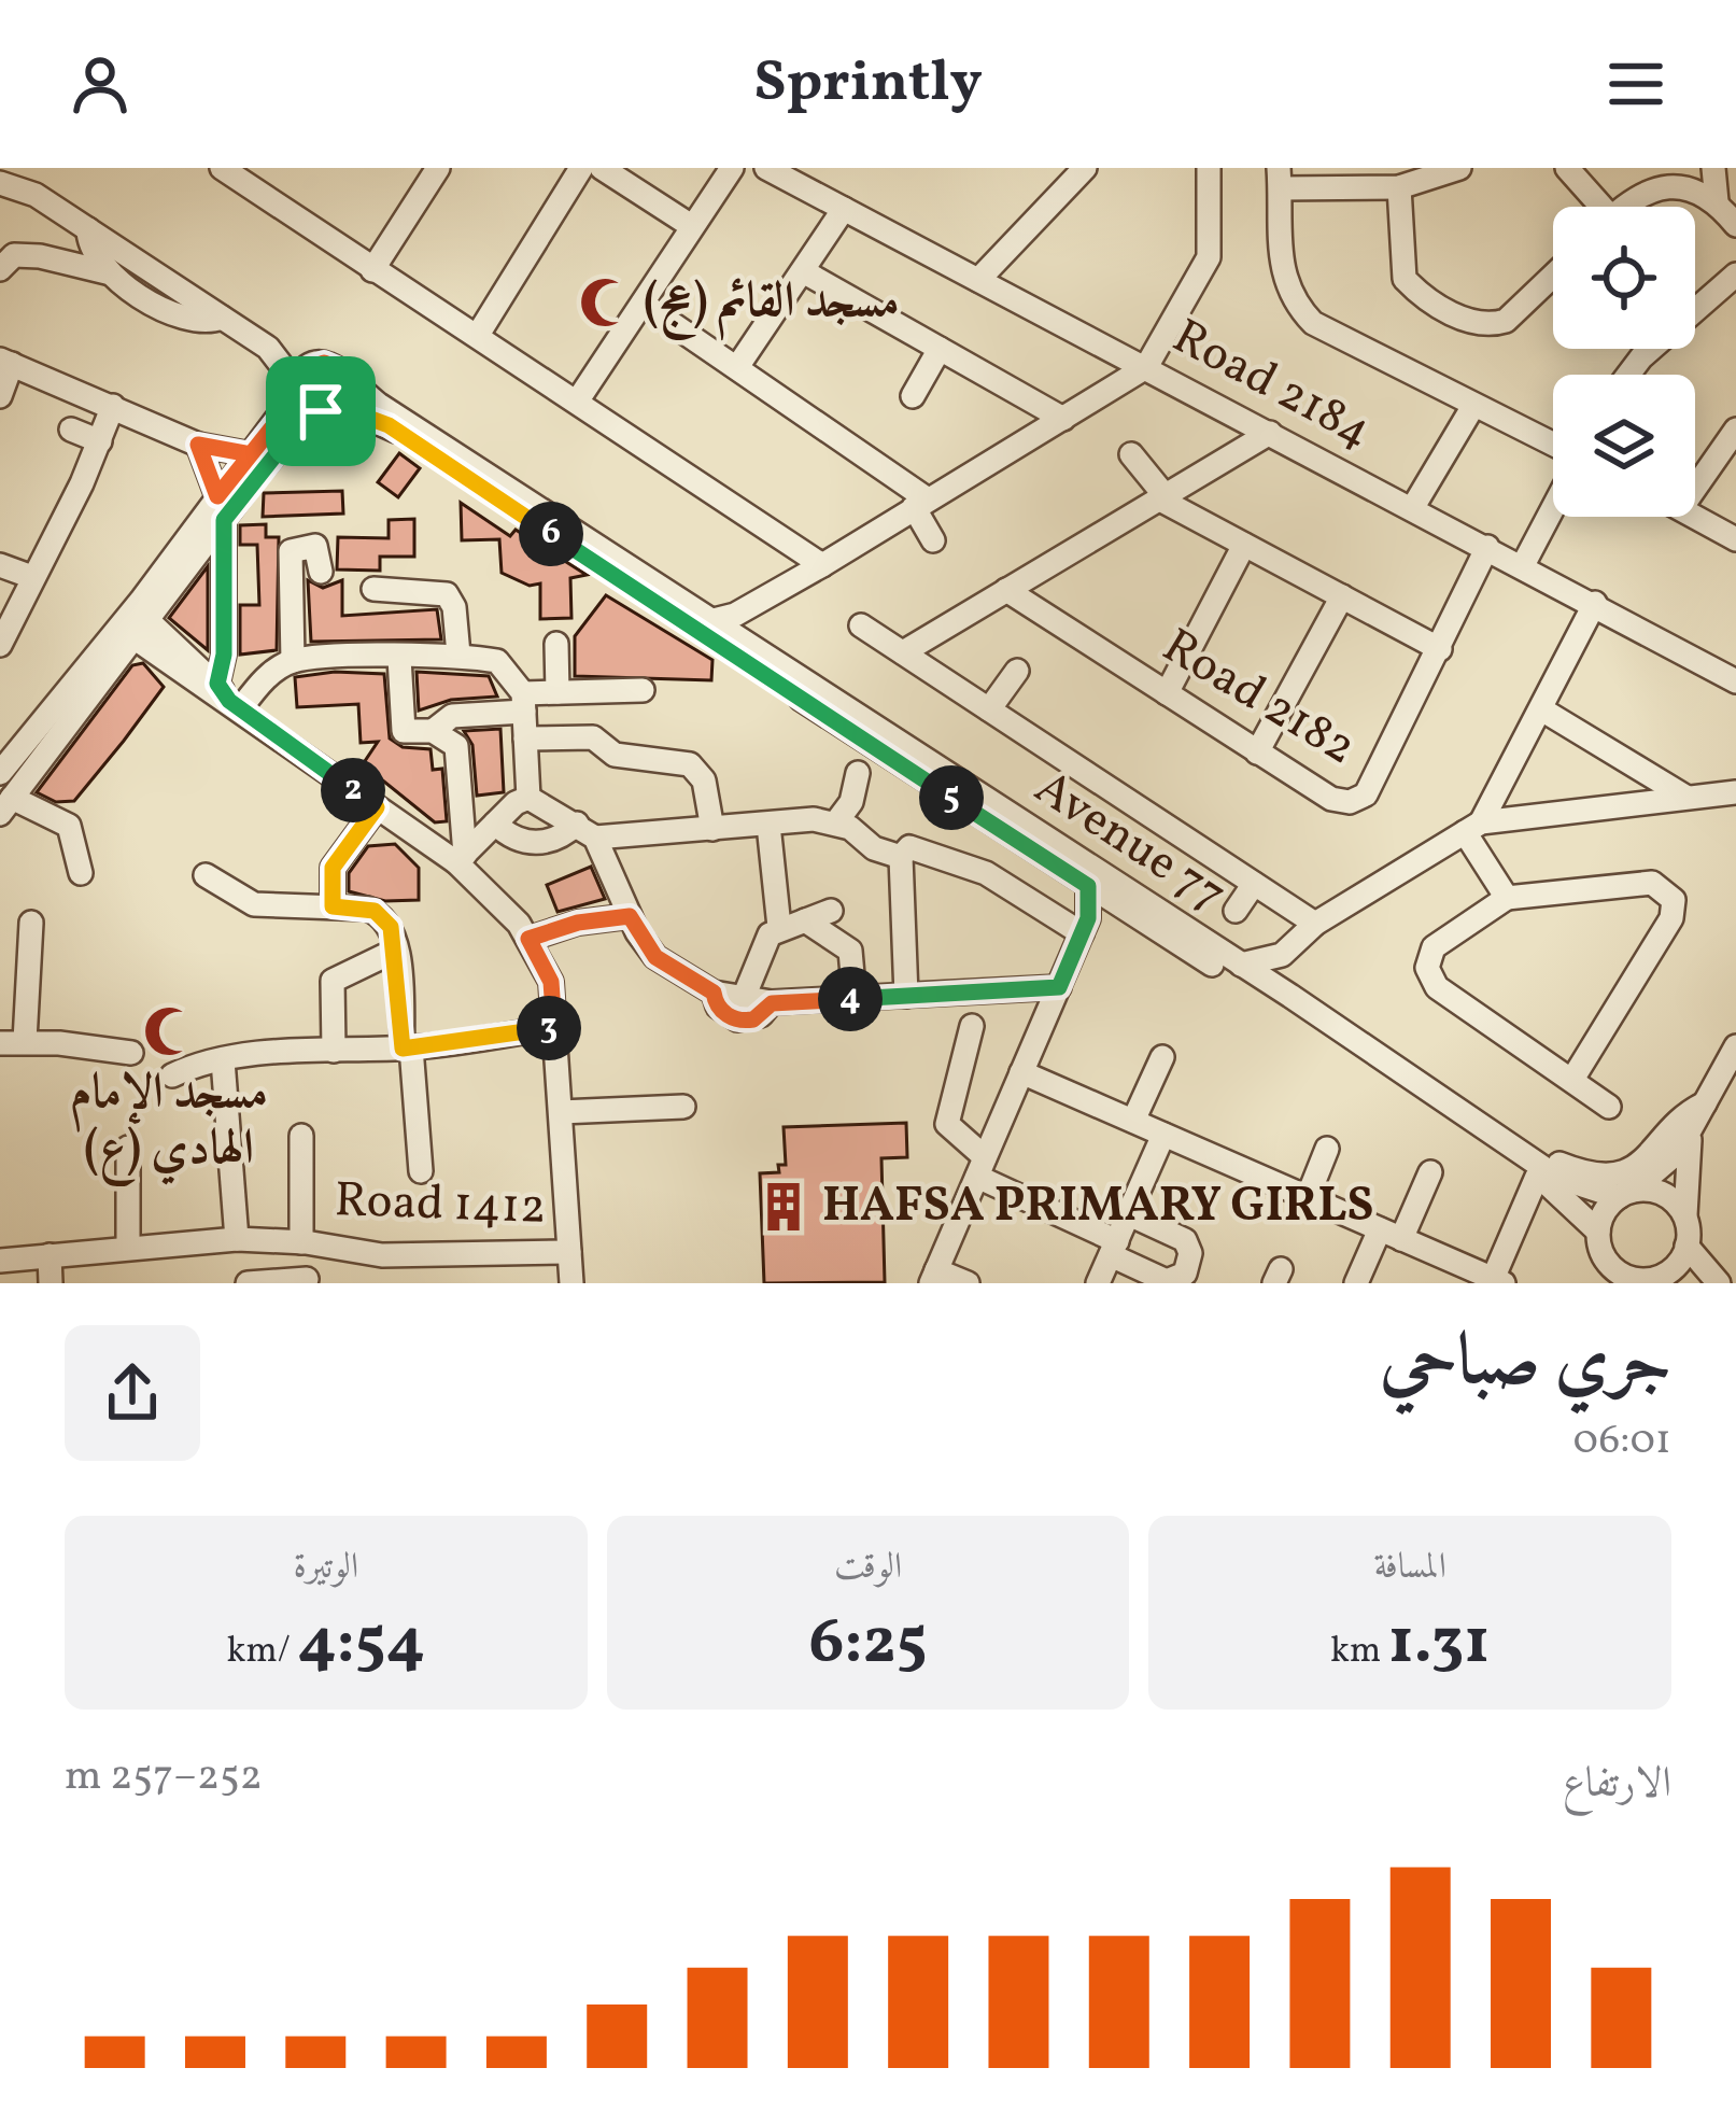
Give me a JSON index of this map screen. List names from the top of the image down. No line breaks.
{"streets":{"street":["Road 2184","Road 2182","Avenue 77","Road 1412"]},"crossings":[["Road 2184","Road 2182"]],"places":{"mosque":["مسجد القائم (عج)","مسجد الإمام الهادي (ع)"],"building":["HAFSA PRIMARY GIRLS"]},"page":{"header":"Sprintly","pins":["6","2","5","4","3"],"heading":["جري صباحي","06:01"],"stats":[["المسافة","1.31 km"],["الوقت","6:25"],["الوتيرة","4:54 /km"]],"chart":["الارتفاع","252–257 m"]}}
